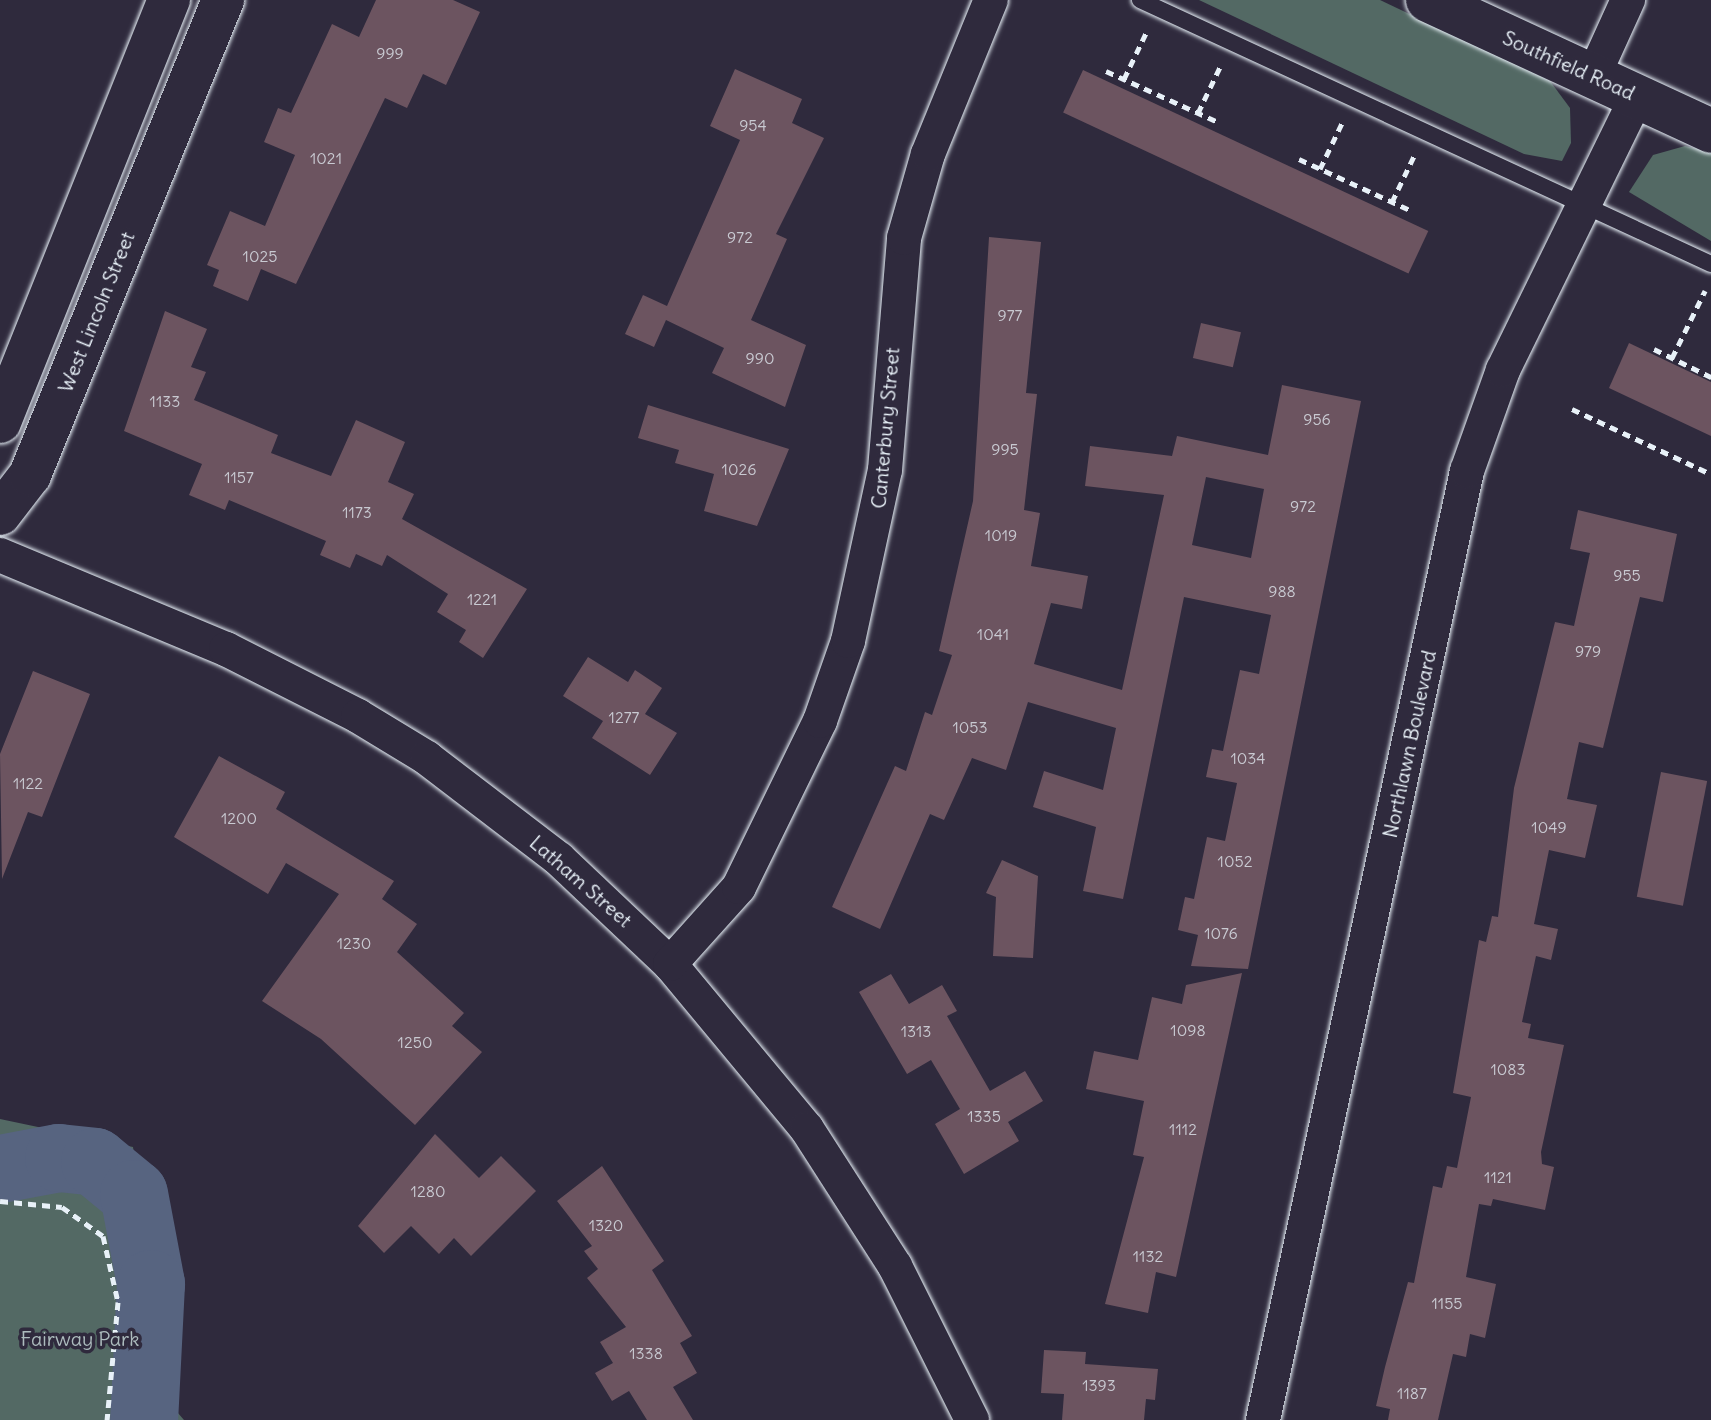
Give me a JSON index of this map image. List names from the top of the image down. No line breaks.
{"streets":{"main road":["Southfield Road"],"street":["West Lincoln Street","Canterbury Street","Northlawn Boulevard","Latham Street"]},"crossings":[["Southfield Road","Northlawn Boulevard"],["Canterbury Street","Latham Street"]],"parks":["Fairway Park"],"house_numbers":["999","954","1021","972","1025","977","990","1133","956","995","1026","1157","972","1173","1019","955","988","1221","1041","979","1277","1053","1034","1122","1200","1049","1052","1076","1230","1098","1313","1250","1083","1335","1112","1121","1280","1320","1132","1155","1338","1393","1187"]}
